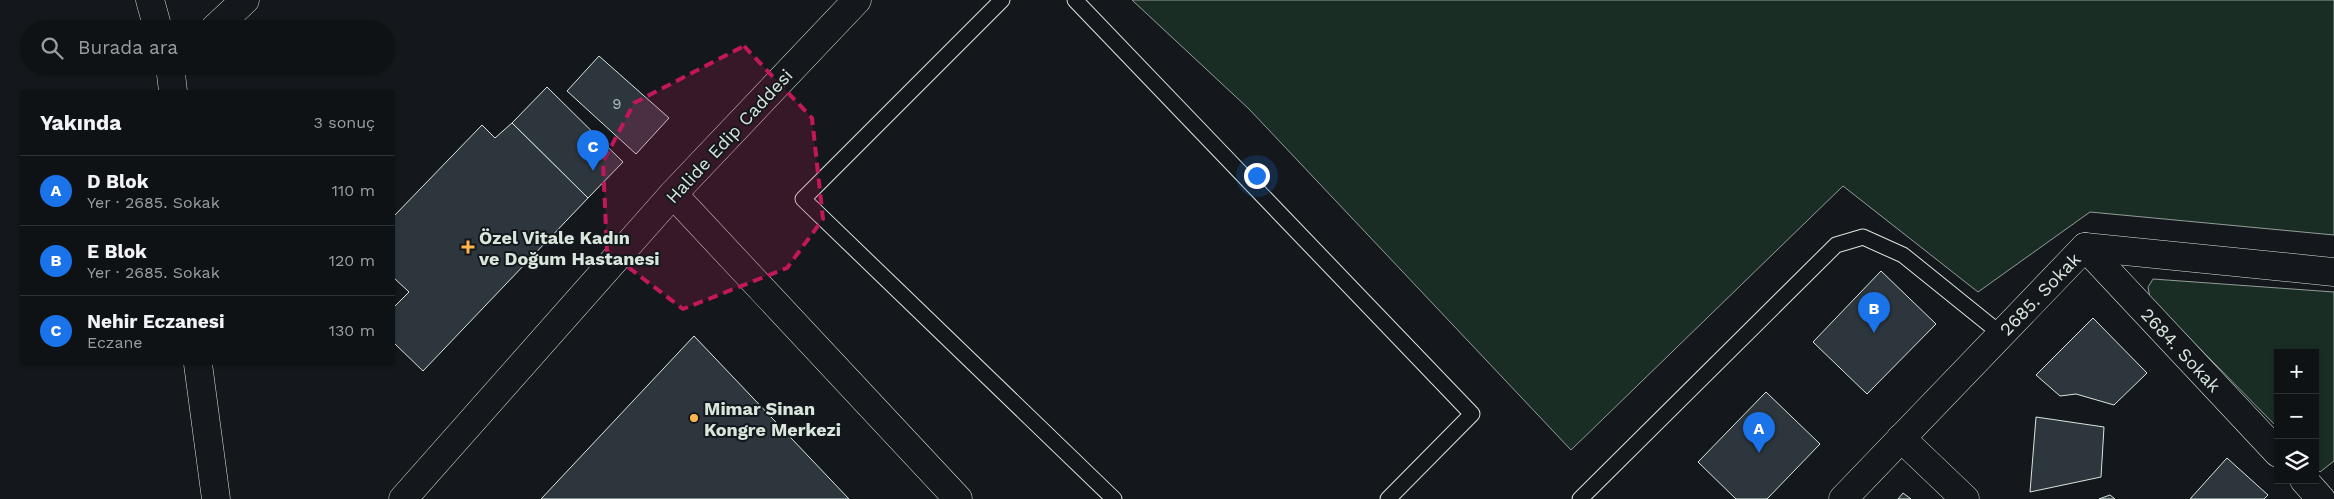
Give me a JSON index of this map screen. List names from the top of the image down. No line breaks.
{"streets":{"street":["Halide Edip Caddesi","2685. Sokak","2684. Sokak"]},"crossings":[["2685. Sokak","2684. Sokak"]],"places":{"health":["Özel Vitale Kadın ve Doğum Hastanesi"],"other":["Mimar Sinan Kongre Merkezi"]},"house_numbers":["9"],"page":{"search":"Burada ara","heading":["Yakında","3 sonuç"],"pins":["C","B","A"],"list":[{"mark":"A","name":"D Blok","note":"Yer · 2685. Sokak","value":"110 m"},{"mark":"B","name":"E Blok","note":"Yer · 2685. Sokak","value":"120 m"},{"mark":"C","name":"Nehir Eczanesi","note":"Eczane","value":"130 m"}],"map_buttons":["+","−"]}}
